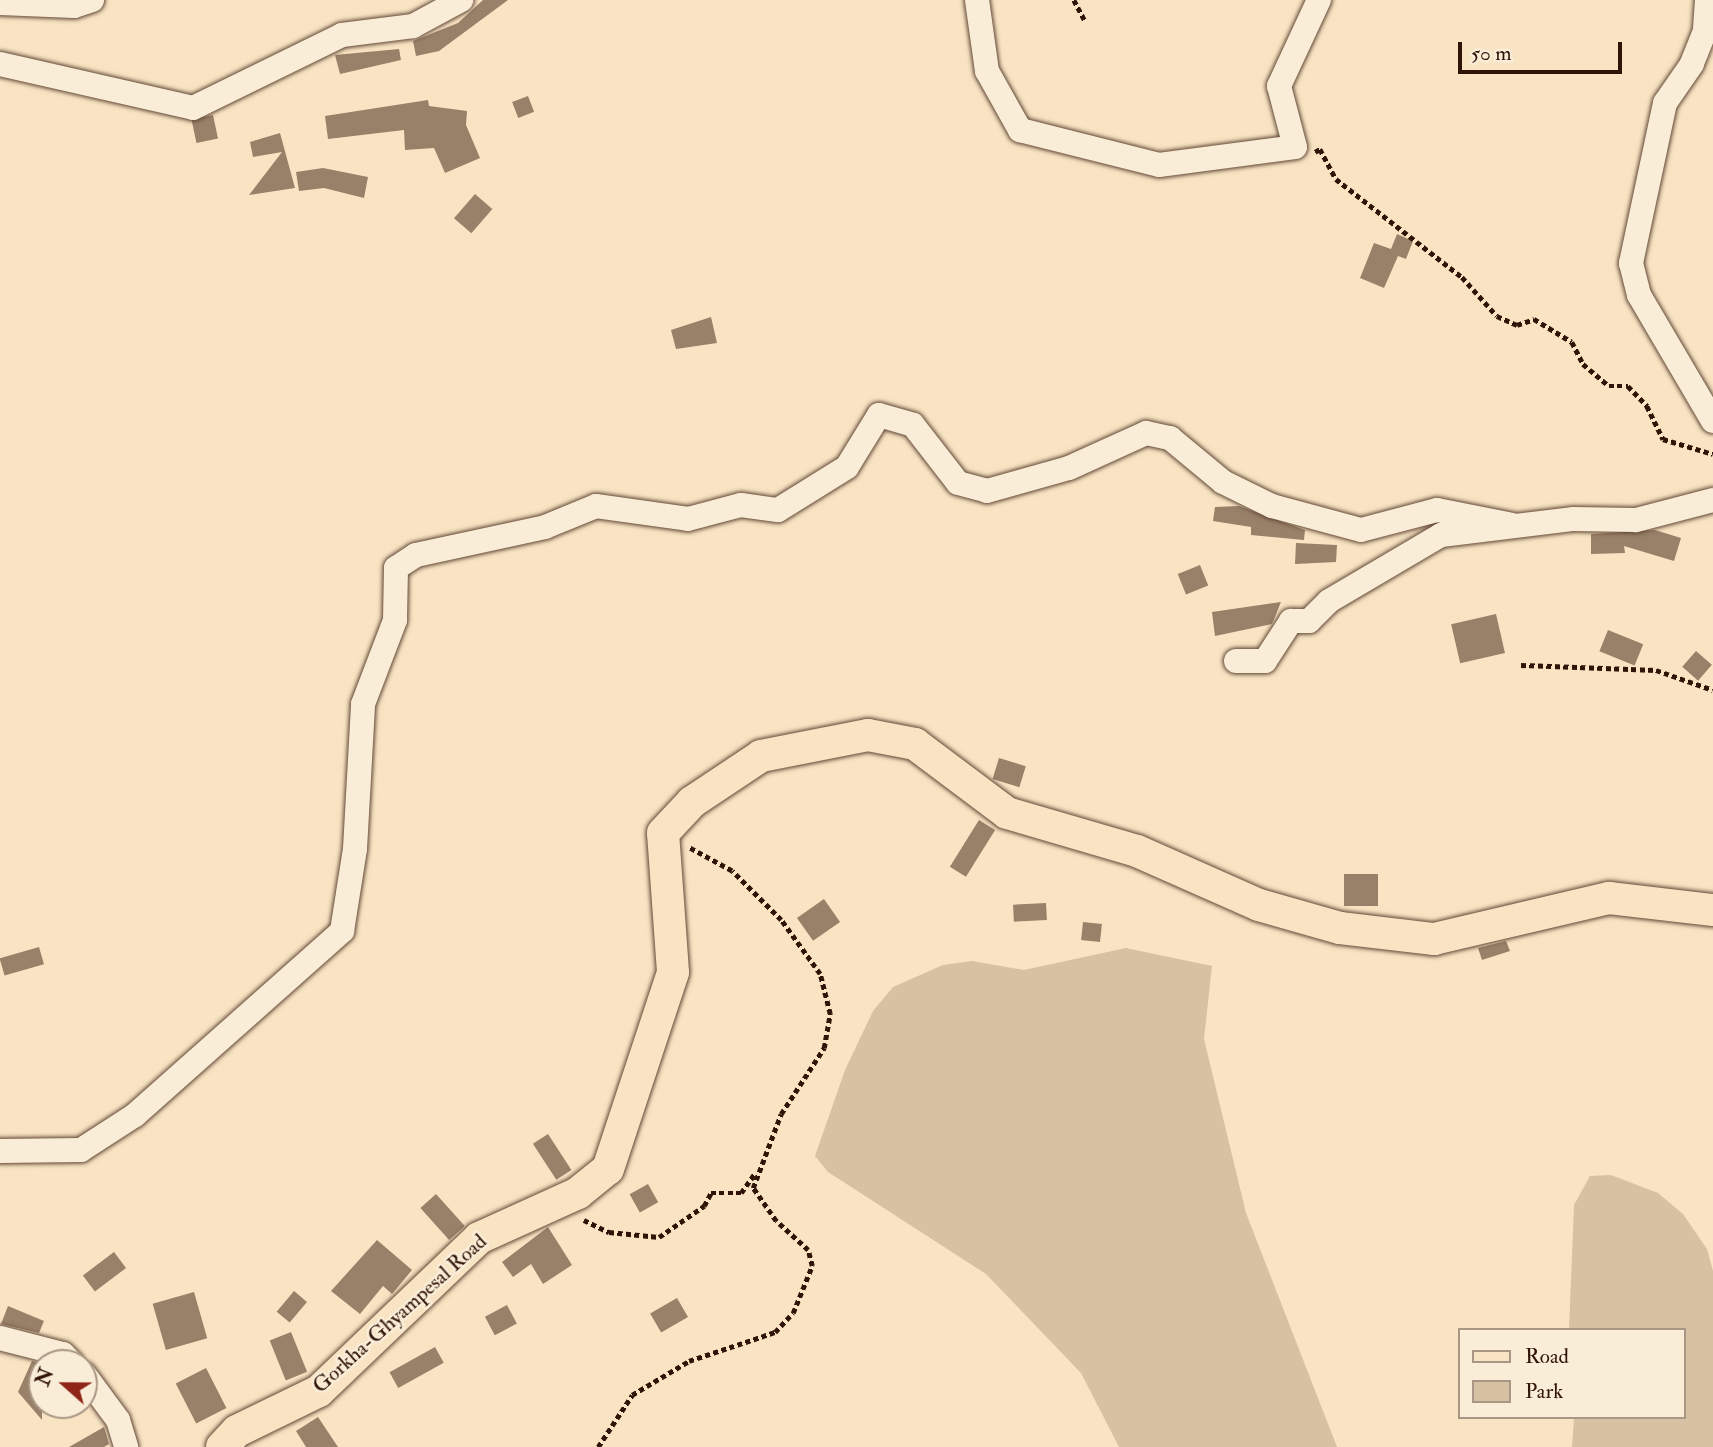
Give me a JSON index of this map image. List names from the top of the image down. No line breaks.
{"streets":{"main road":["Gorkha-Ghyampesal Road"]},"legend":["Road","Park"],"scale_bar":"50 m","north":"left"}
